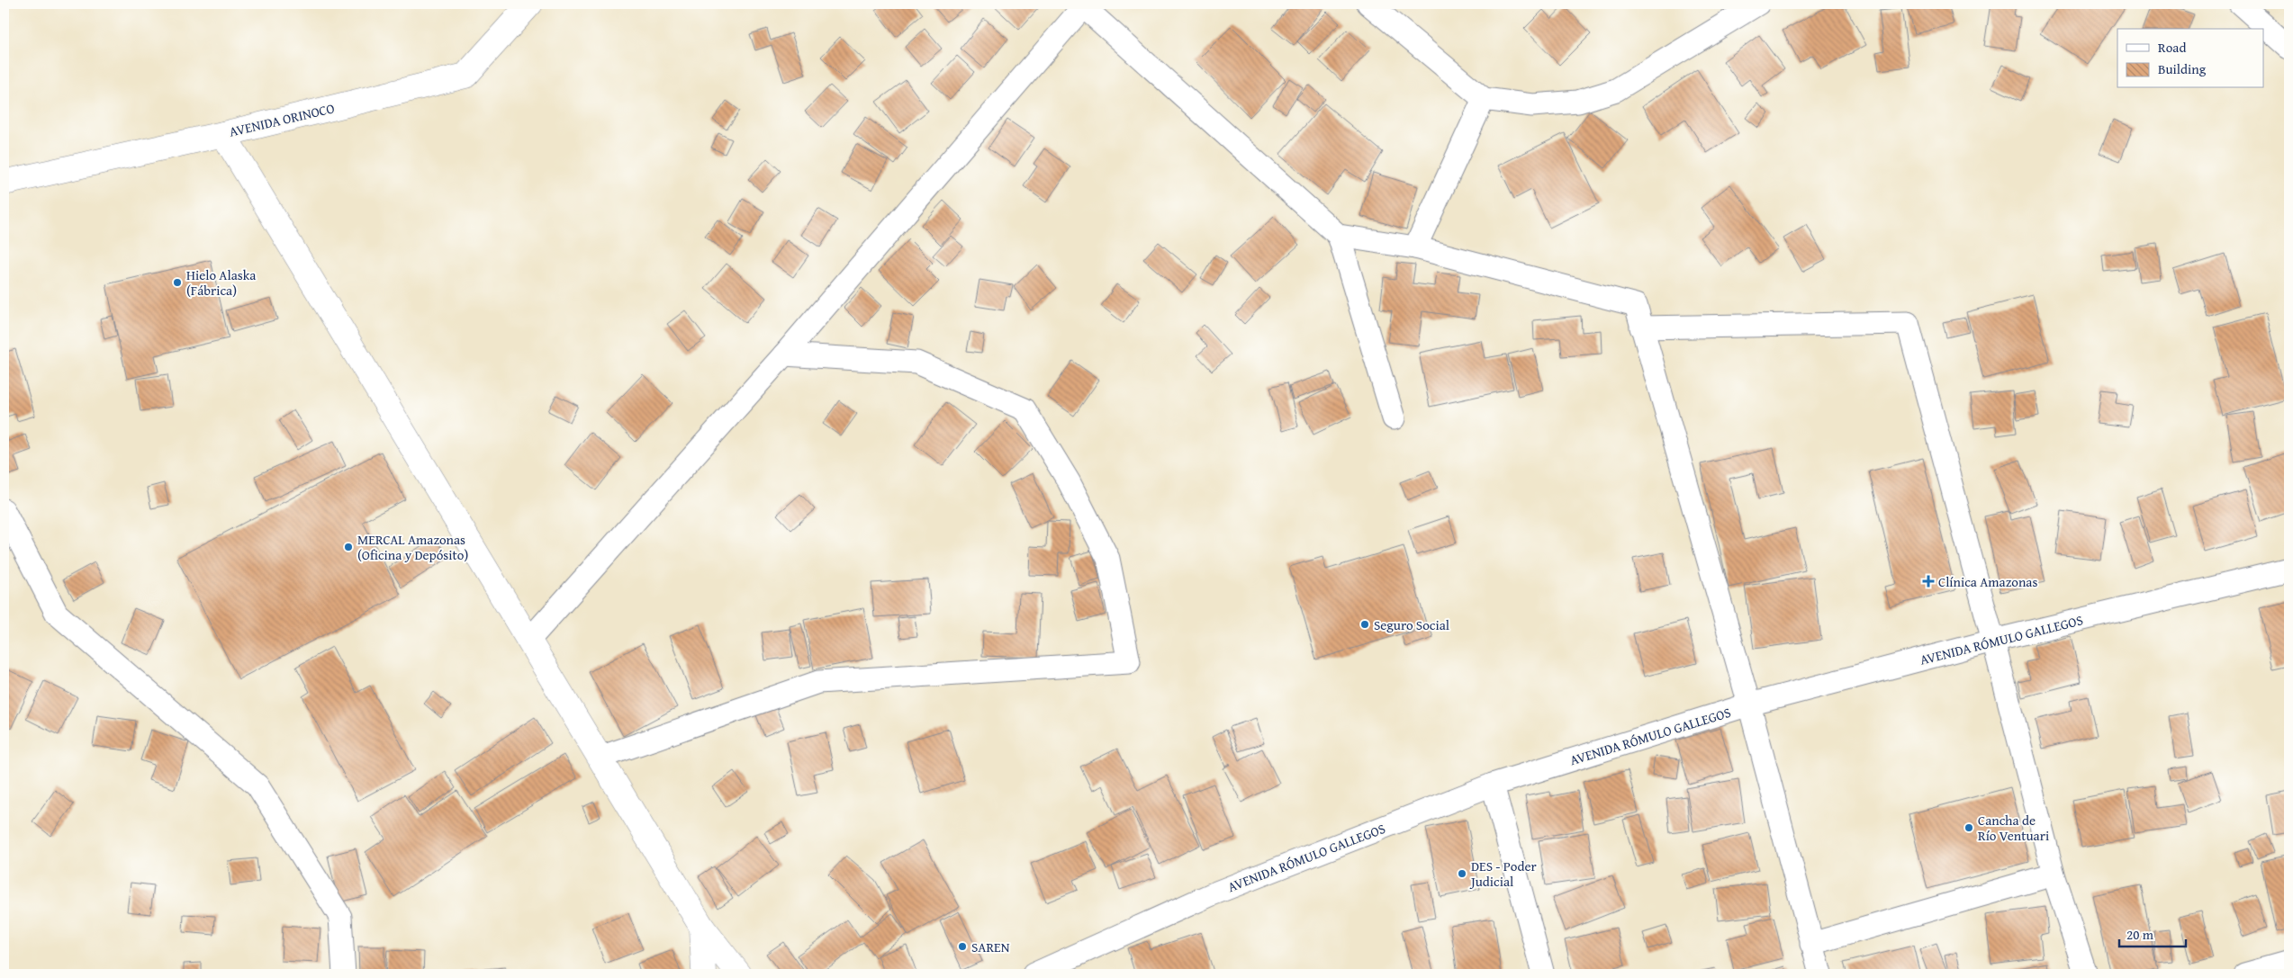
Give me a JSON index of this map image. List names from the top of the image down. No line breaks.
{"streets":{"main road":["AVENIDA ORINOCO"],"street":["AVENIDA RÓMULO GALLEGOS"]},"places":{"other":["Hielo Alaska (Fábrica)","MERCAL Amazonas (Oficina y Depósito)","Seguro Social","Cancha de Río Ventuari","DES - Poder Judicial","SAREN"],"health":["Clínica Amazonas"]},"legend":["Road","Building"],"scale_bar":"20 m"}
